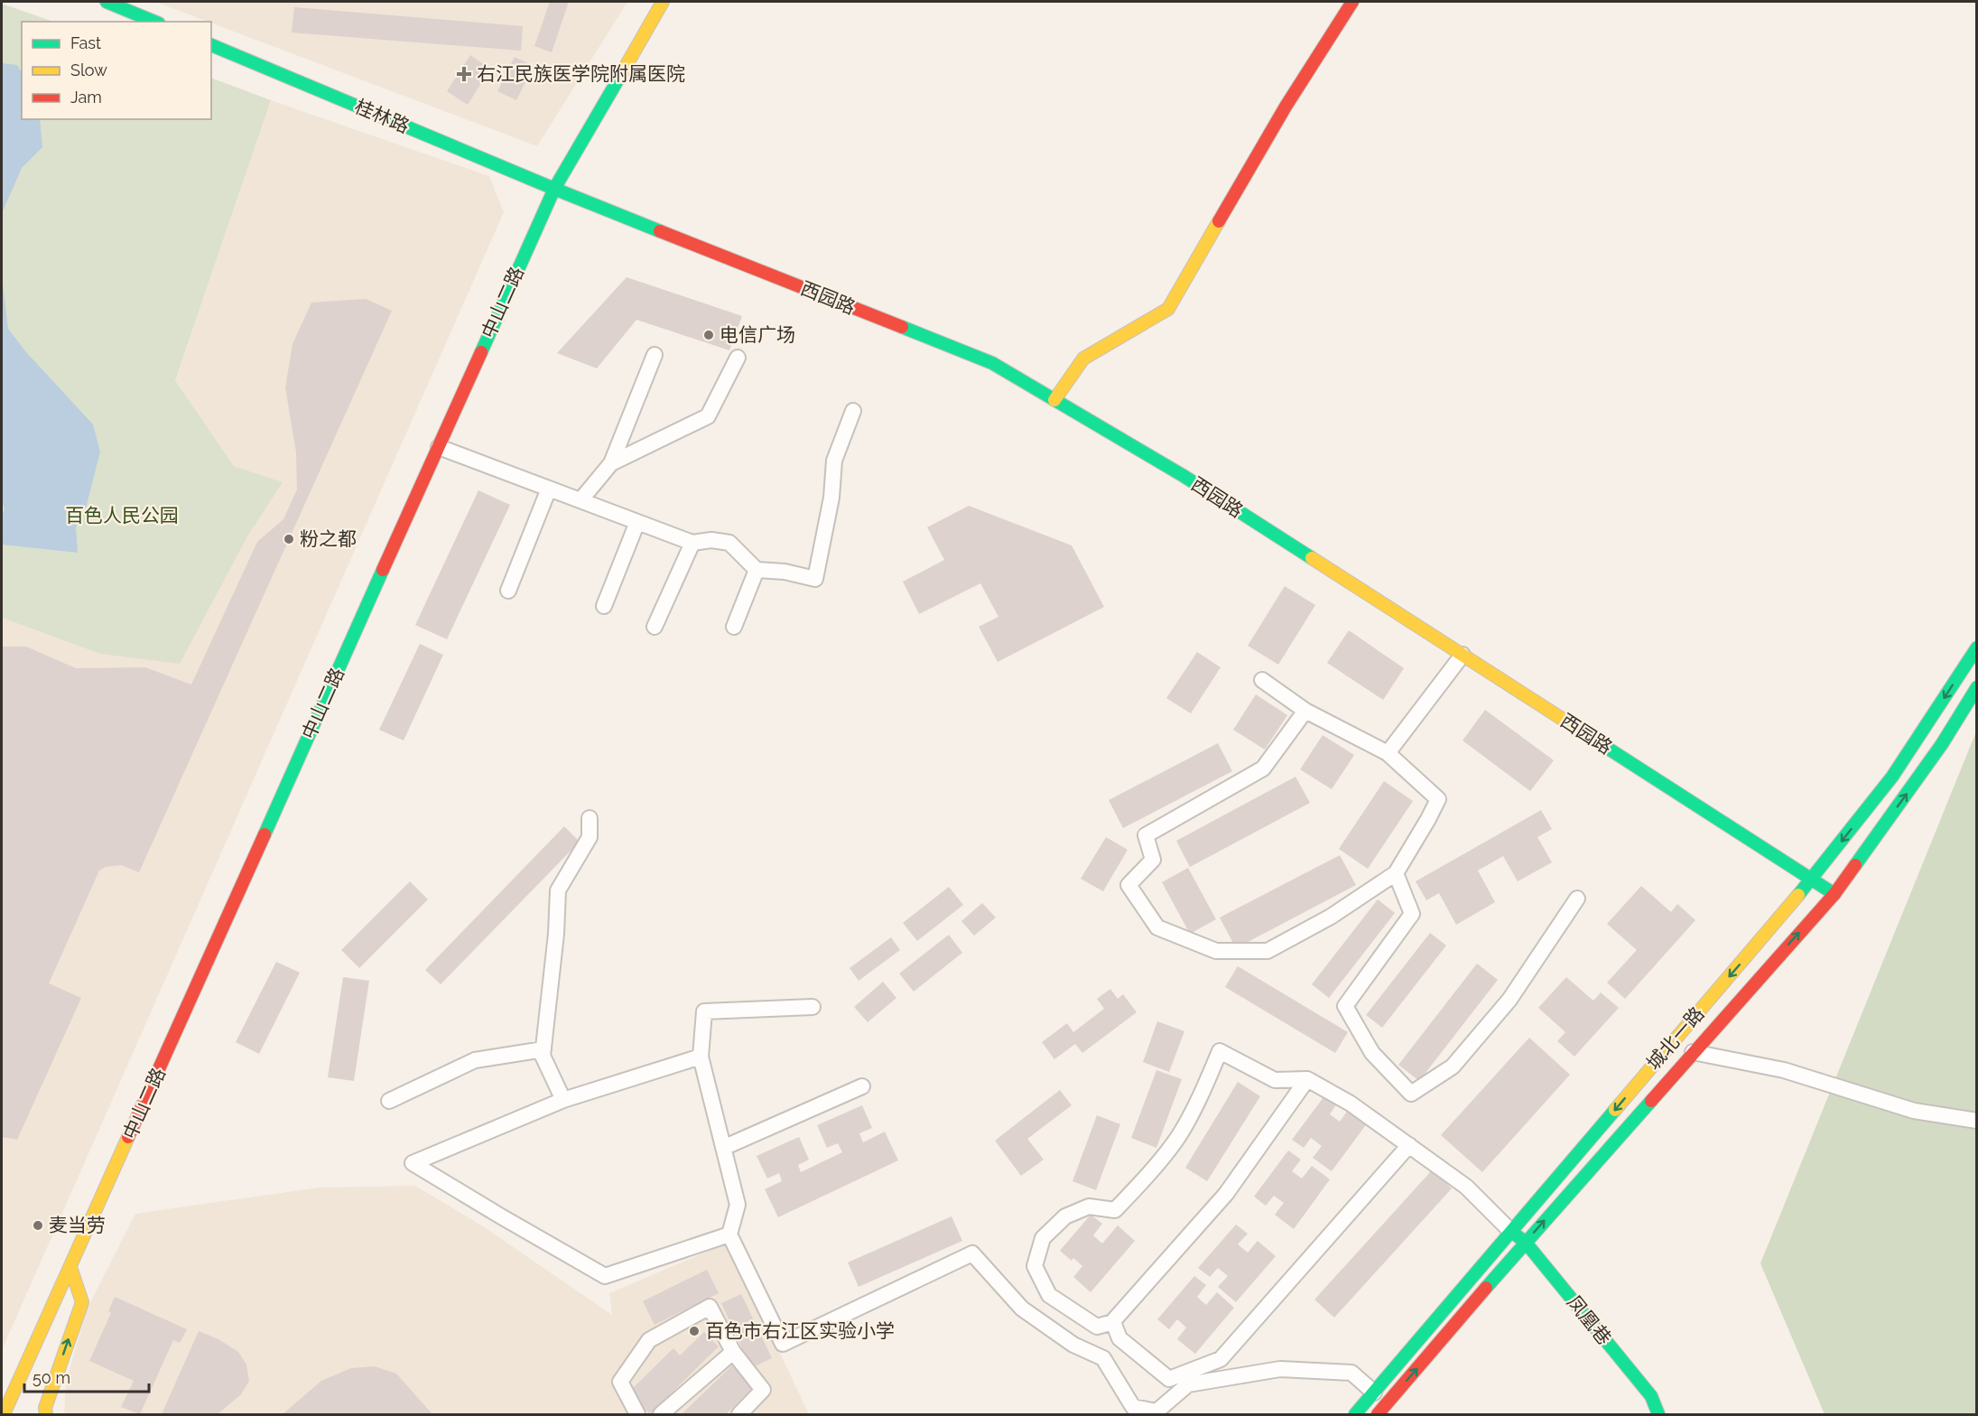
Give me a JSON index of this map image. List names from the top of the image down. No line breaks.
{"streets":{"main road":["桂林路","西园路","中山二路","城北一路","凤凰巷"]},"crossings":[["桂林路","西园路"],["桂林路","中山二路"],["西园路","中山二路"],["西园路","城北一路"],["城北一路","凤凰巷"]],"parks":["百色人民公园"],"places":{"health":["右江民族医学院附属医院"],"other":["电信广场","粉之都","麦当劳","百色市右江区实验小学"]},"legend":["Fast","Slow","Jam"],"scale_bar":"50 m"}
